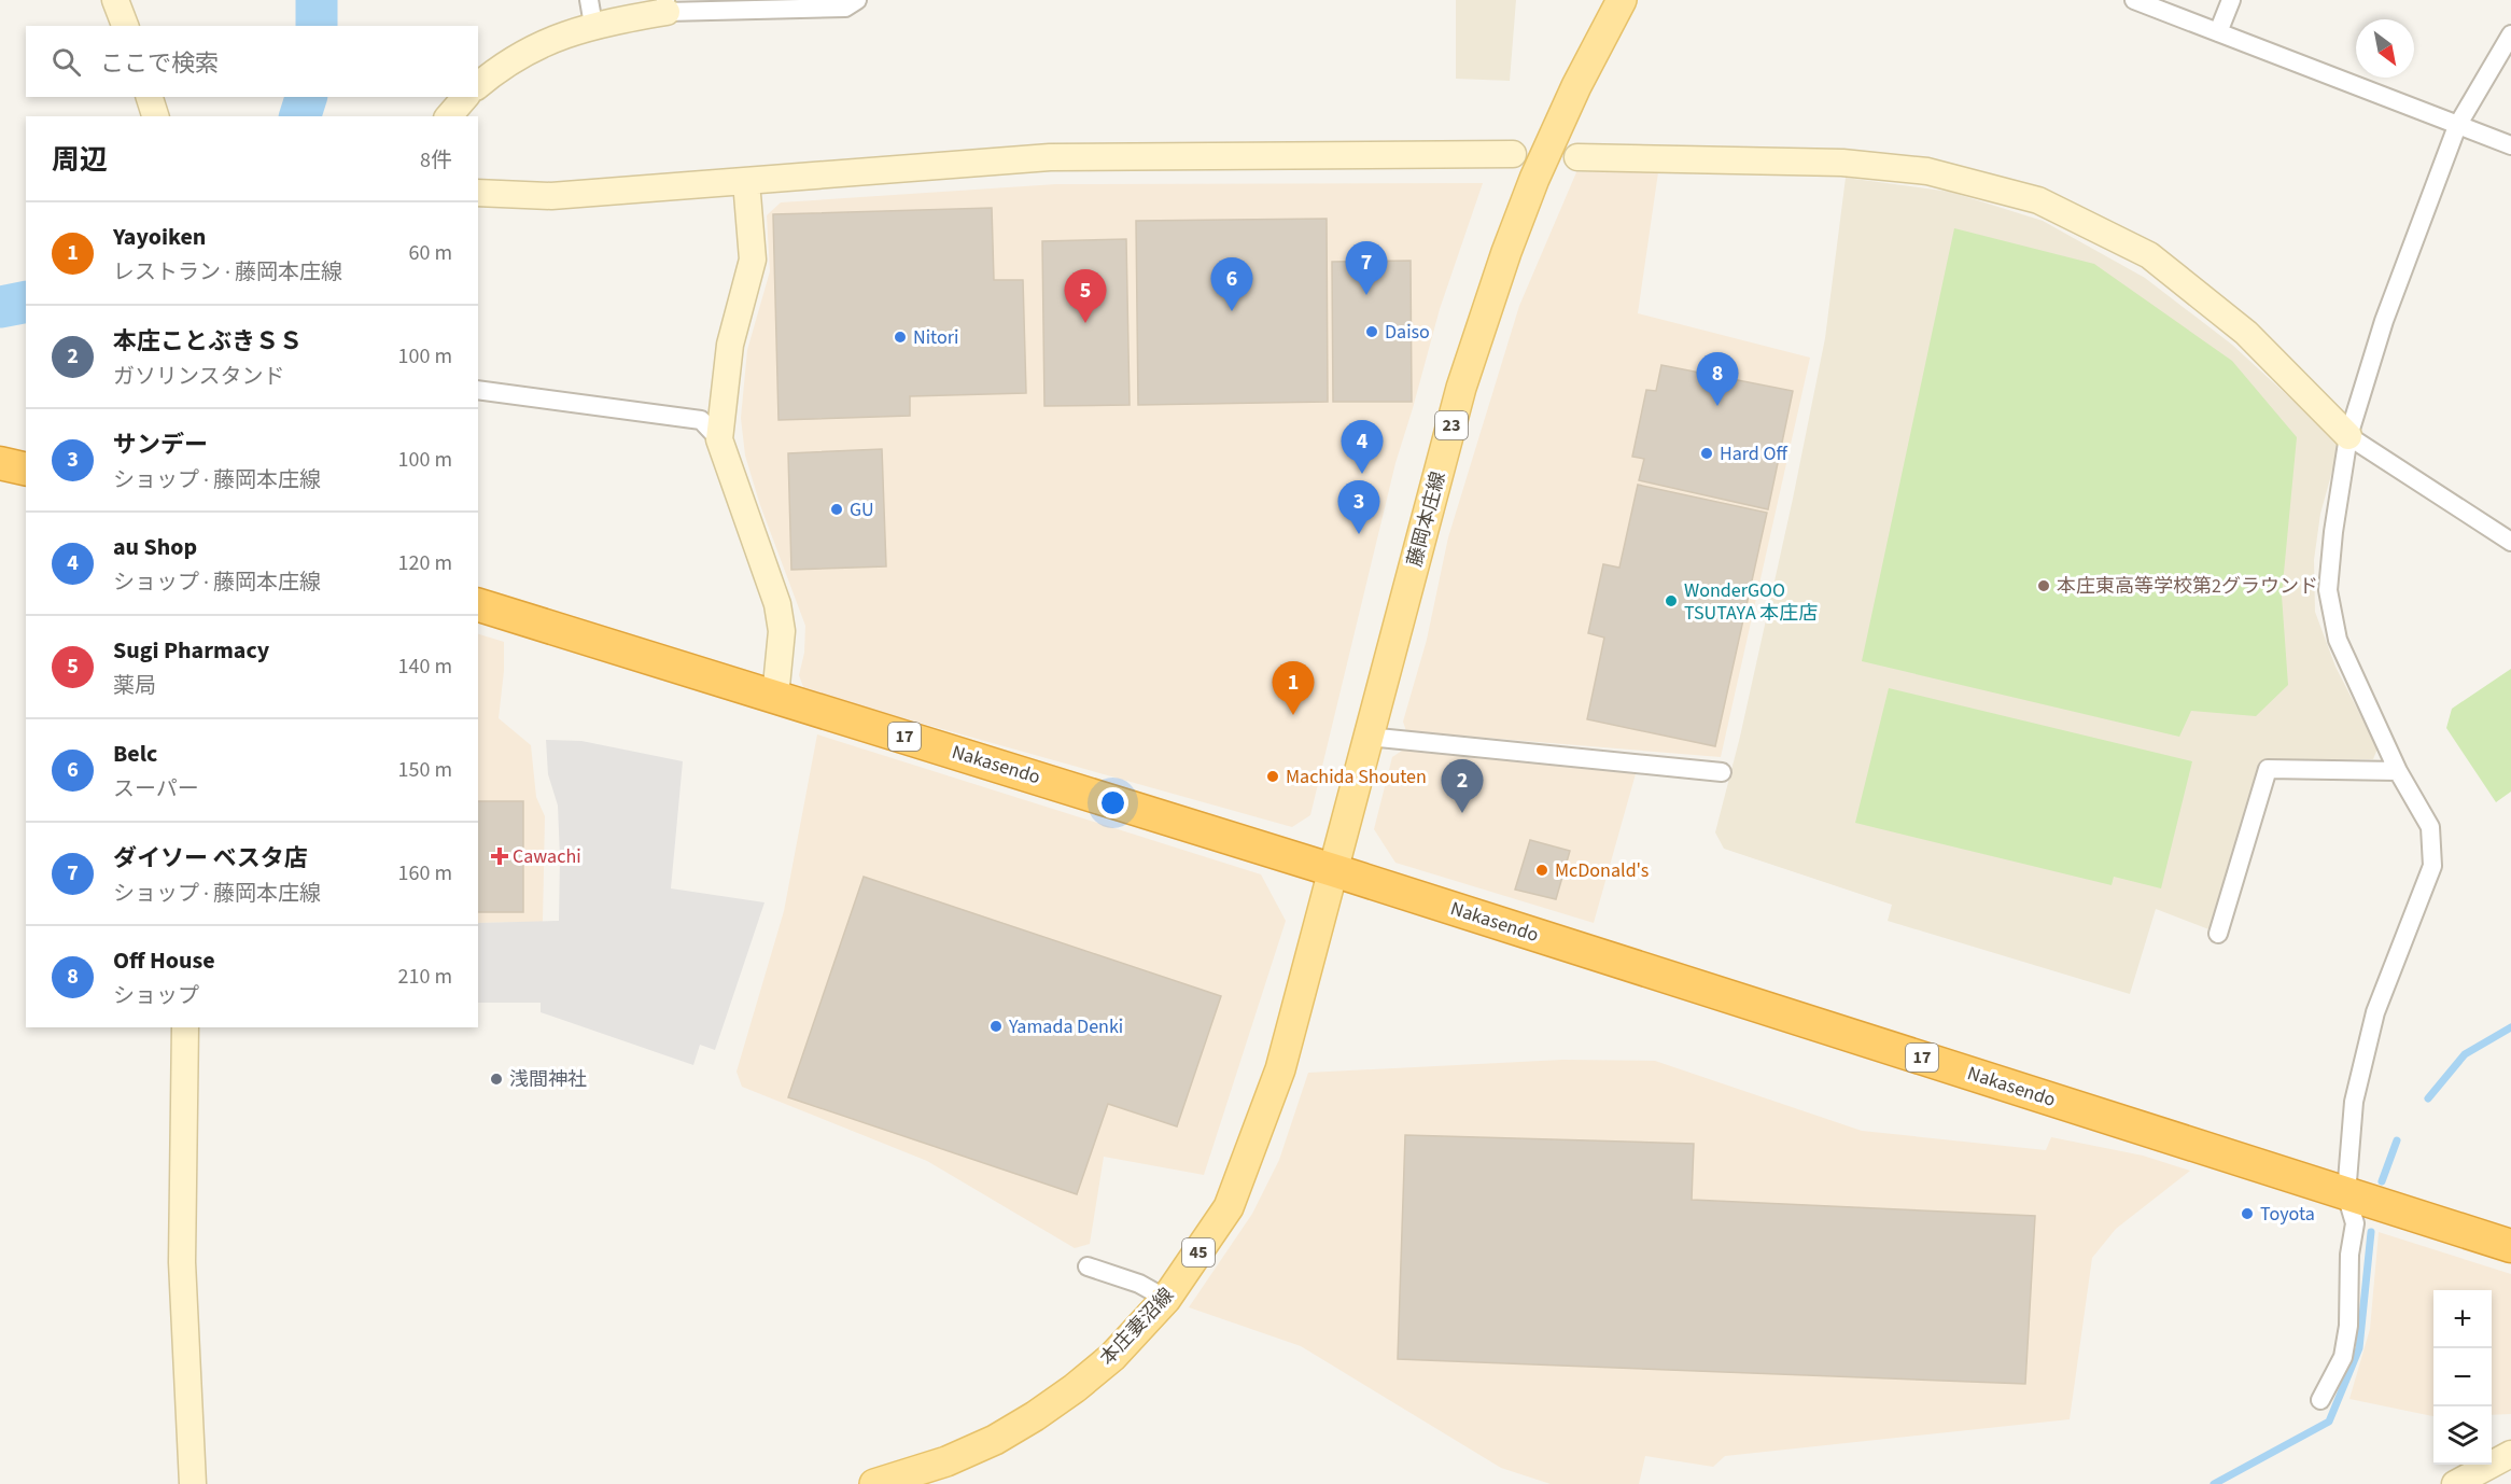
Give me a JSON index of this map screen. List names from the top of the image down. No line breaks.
{"streets":{"highway":["17","Nakasendo"],"main road":["23","藤岡本庄線","45","本庄妻沼線"]},"crossings":[["藤岡本庄線","Nakasendo"],["藤岡本庄線","本庄妻沼線"],["Nakasendo","本庄妻沼線"]],"places":{"other":["Daiso","Nitori","Hard Off","GU","本庄東高等学校第2グラウンド","WonderGOO TSUTAYA 本庄店","Machida Shouten","McDonald's","Yamada Denki","浅間神社","Toyota"],"health":["Cawachi"]},"north":"bottom right","page":{"search":"ここで検索","heading":["周辺","8件"],"list":[{"mark":"1","name":"Yayoiken","note":"レストラン · 藤岡本庄線","value":"60 m"},{"mark":"2","name":"本庄ことぶきＳＳ","note":"ガソリンスタンド","value":"100 m"},{"mark":"3","name":"サンデー","note":"ショップ · 藤岡本庄線","value":"100 m"},{"mark":"4","name":"au Shop","note":"ショップ · 藤岡本庄線","value":"120 m"},{"mark":"5","name":"Sugi Pharmacy","note":"薬局","value":"140 m"},{"mark":"6","name":"Belc","note":"スーパー","value":"150 m"},{"mark":"7","name":"ダイソー ベスタ店","note":"ショップ · 藤岡本庄線","value":"160 m"},{"mark":"8","name":"Off House","note":"ショップ","value":"210 m"}],"pins":["7","6","5","8","4","3","1","2"],"map_buttons":["+","−"]}}
